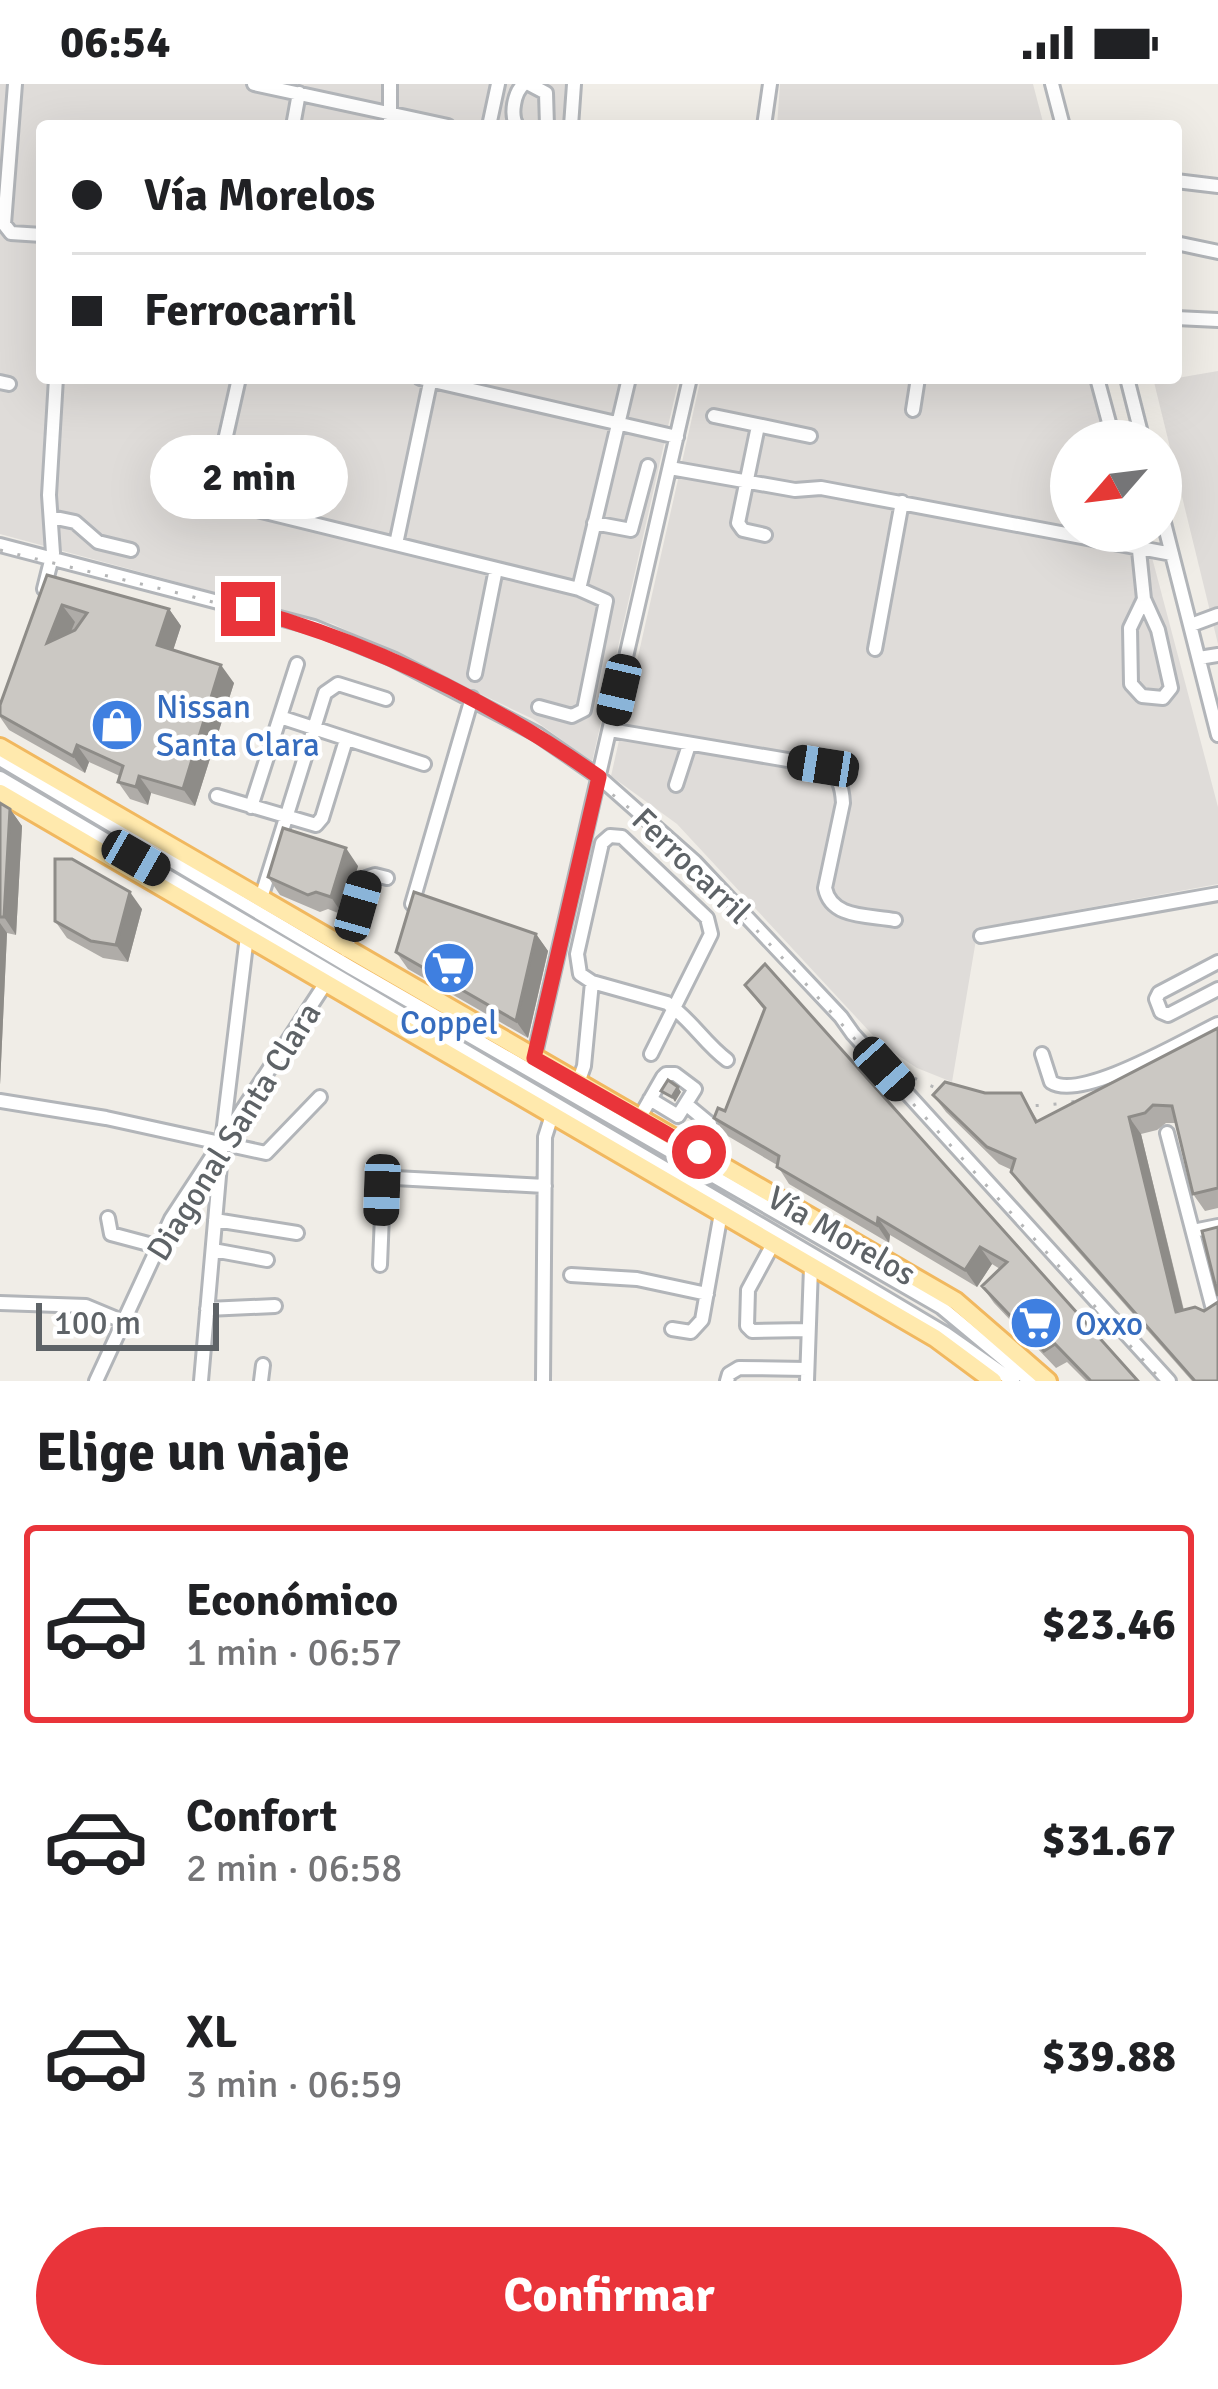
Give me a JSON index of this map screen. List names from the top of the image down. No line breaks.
{"streets":{"main road":["Vía Morelos"],"street":["Ferrocarril","Diagonal Santa Clara"]},"crossings":[["Diagonal Santa Clara","Vía Morelos"]],"places":{"shop":["Nissan Santa Clara"],"supermarket":["Coppel","Oxxo"]},"scale_bar":"100 m","north":"bottom left","page":{"status":"06:54","banner":["Vía Morelos","Ferrocarril"],"bubble":"2 min","scale":"100 m","heading":"Elige un viaje","list":[{"name":"Económico","note":"1 min · 06:57","value":"$23.46"},{"name":"Confort","note":"2 min · 06:58","value":"$31.67"},{"name":"XL","note":"3 min · 06:59","value":"$39.88"}],"buttons":"Confirmar"}}
